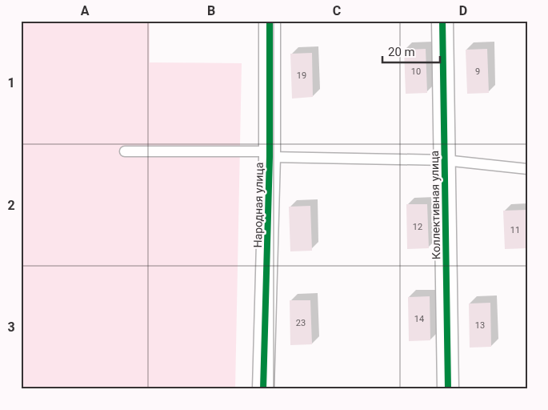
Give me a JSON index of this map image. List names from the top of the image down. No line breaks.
{"streets":{"street":["Народная улица","Коллективная улица"]},"house_numbers":["10","9","19","12","11","14","23","13"],"scale_bar":"20 m","grid":{"columns":["A","B","C","D"],"rows":["1","2","3"]}}
